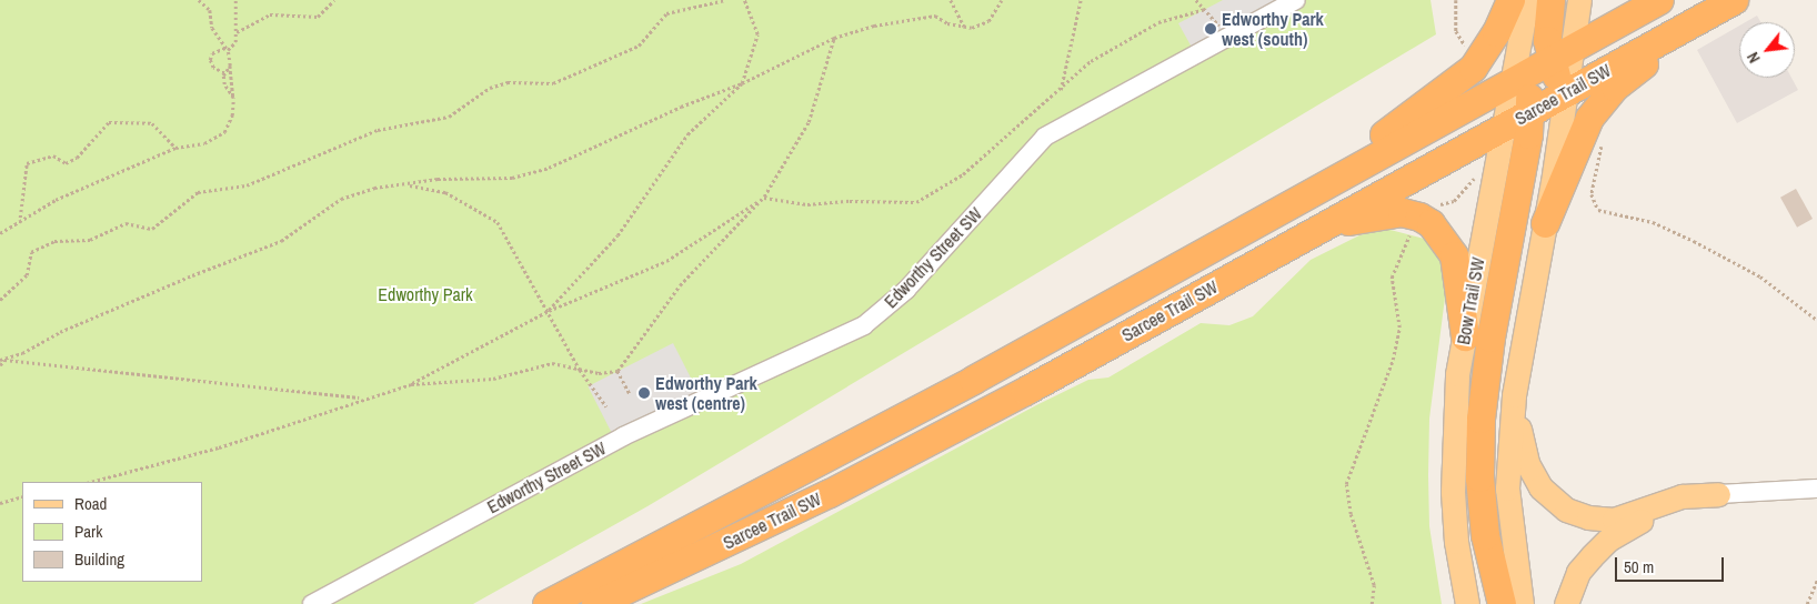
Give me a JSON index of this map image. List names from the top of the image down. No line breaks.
{"streets":{"highway":["Sarcee Trail SW"],"main road":["Bow Trail SW"],"street":["Edworthy Street SW"]},"crossings":[["Sarcee Trail SW","Bow Trail SW"]],"parks":["Edworthy Park"],"places":["Edworthy Park west (south)","Edworthy Park west (centre)"],"legend":["Road","Park","Building"],"scale_bar":"50 m","north":"bottom left"}
